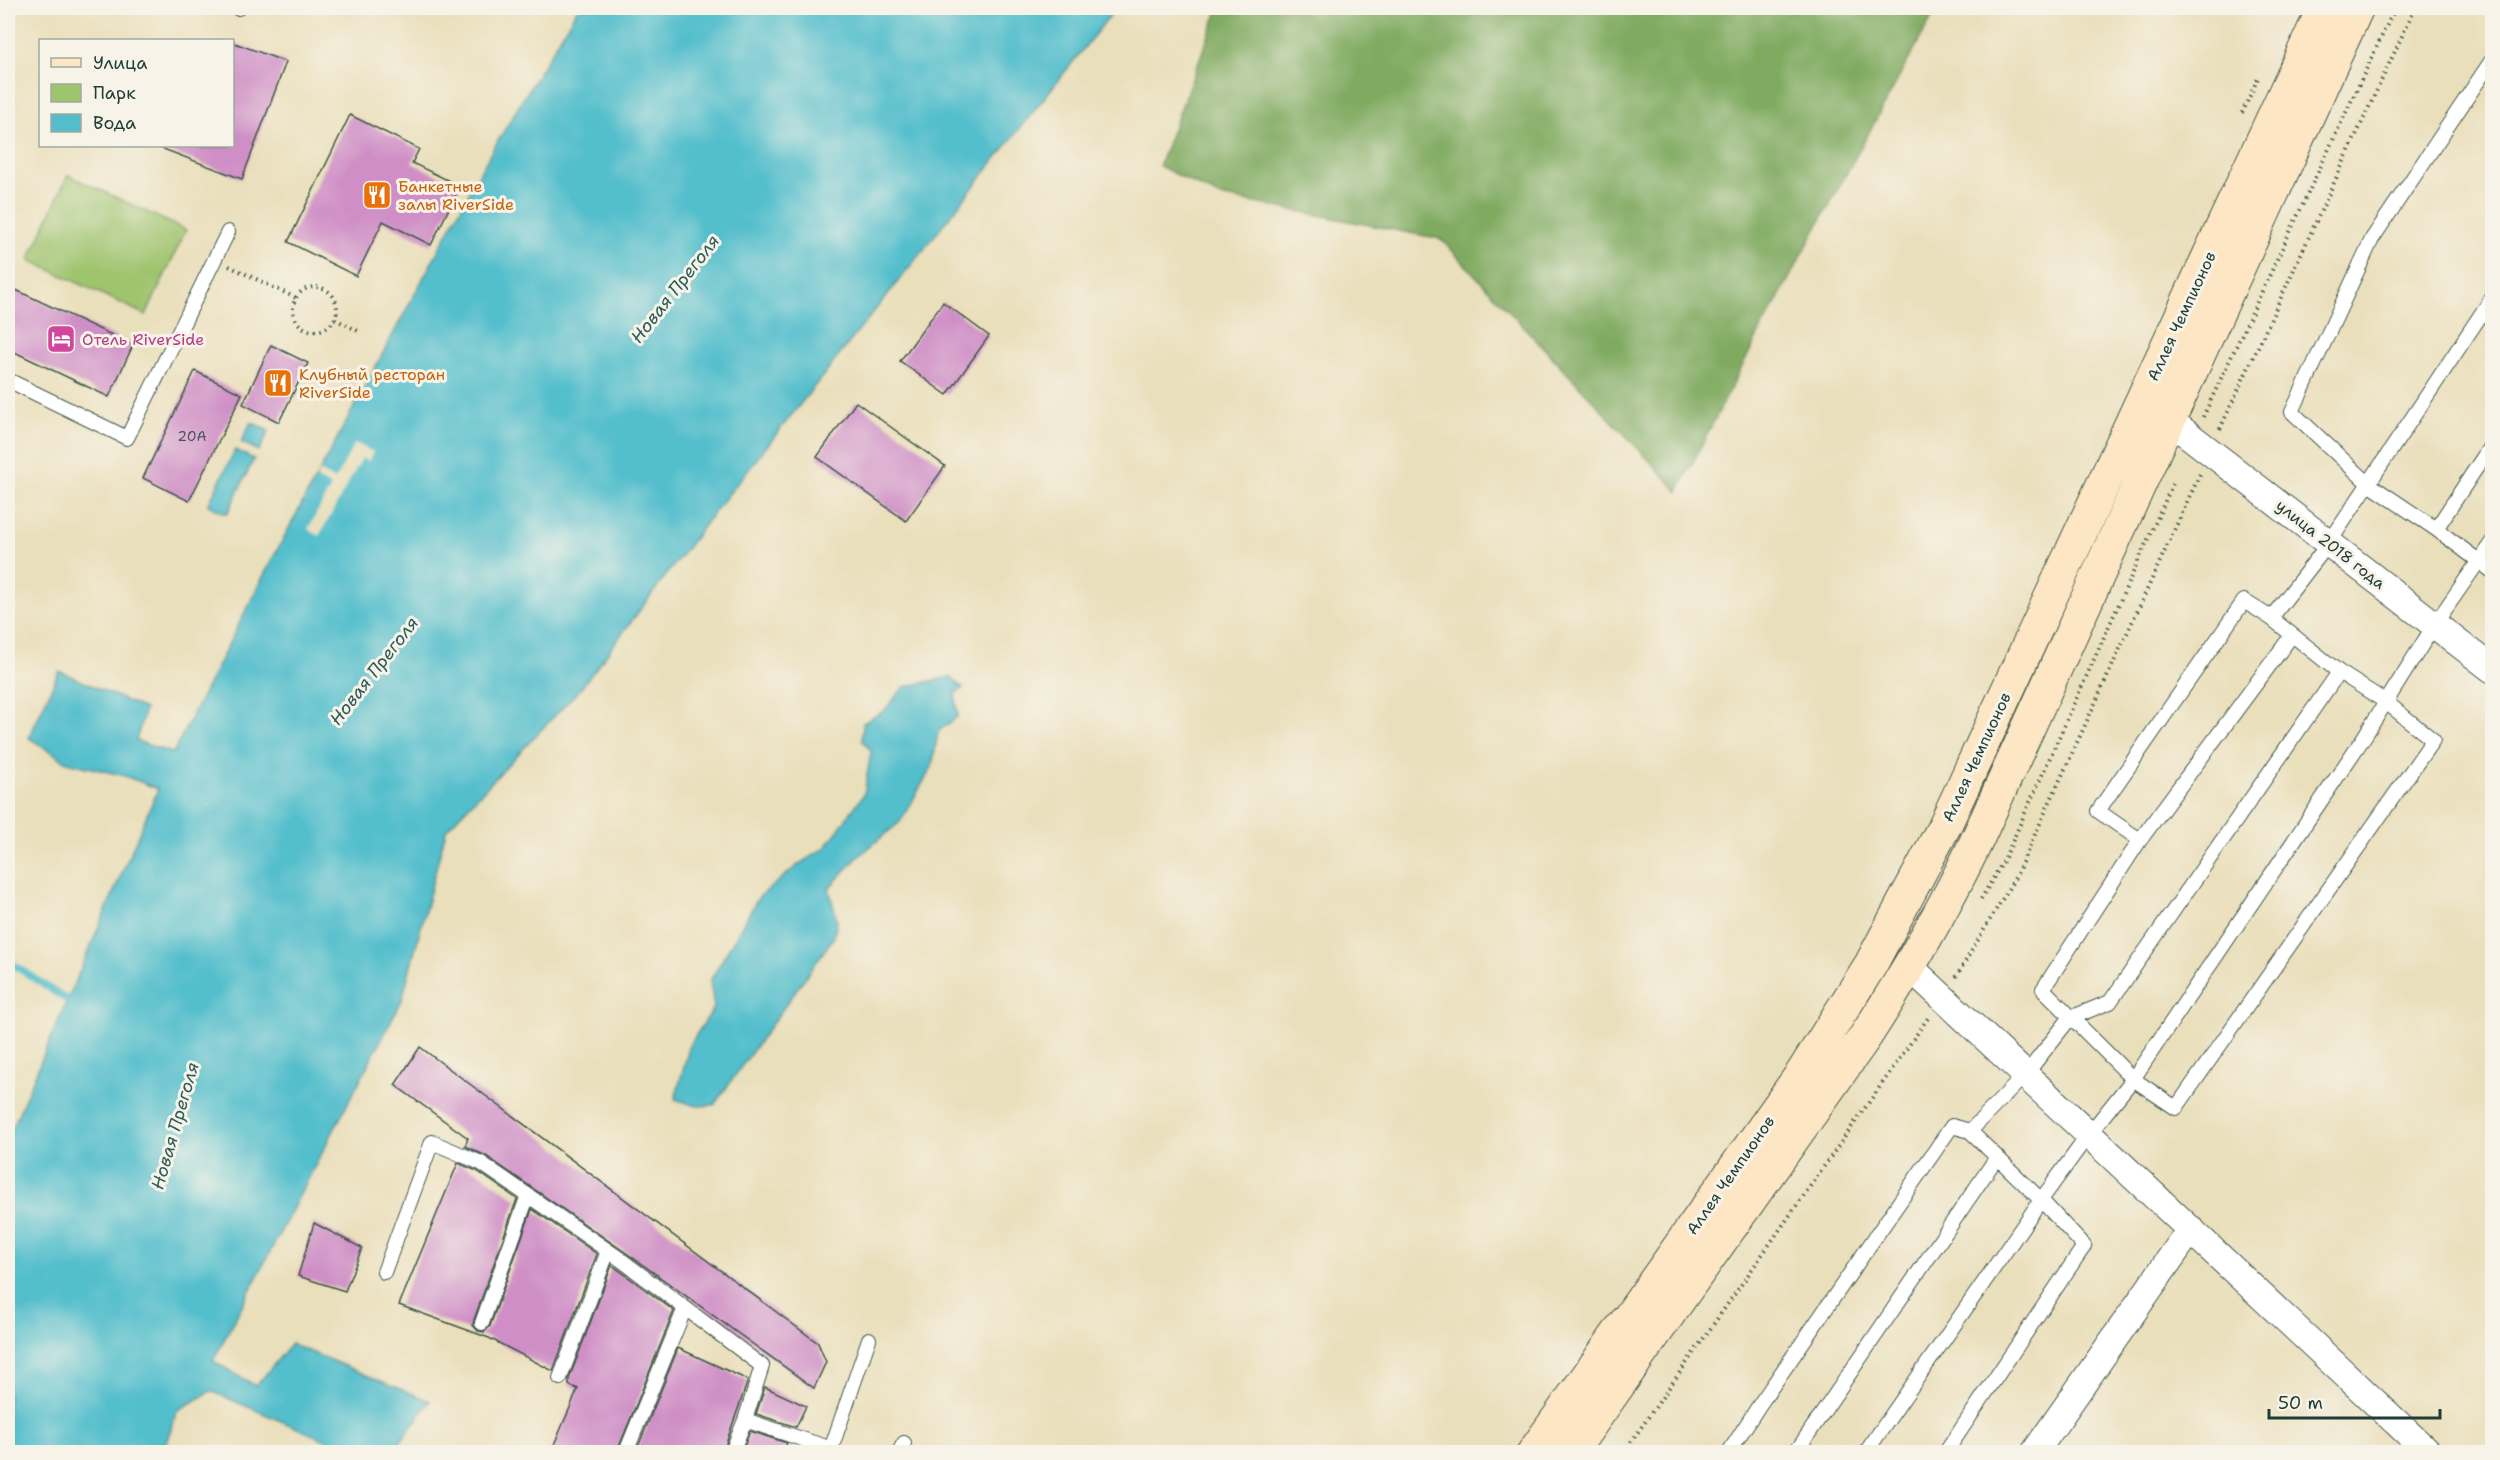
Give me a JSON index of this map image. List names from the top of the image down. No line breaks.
{"streets":{"main road":["Аллея Чемпионов"],"street":["улица 2018 года"]},"crossings":[["Аллея Чемпионов","улица 2018 года"]],"water":["Новая Преголя"],"places":{"restaurant":["Банкетные залы RiverSide","Клубный ресторан RiverSide"],"hotel":["Отель RiverSide"]},"house_numbers":["20А"],"legend":["Улица","Парк","Вода"],"scale_bar":"50 m"}
